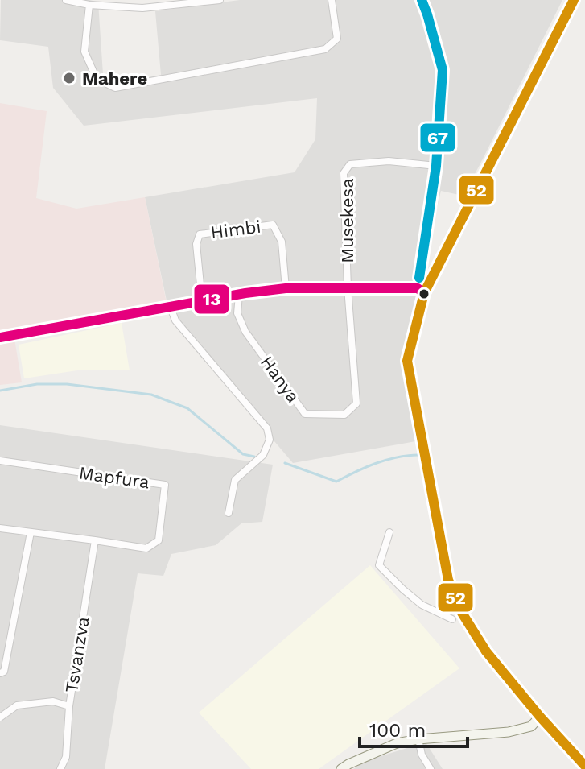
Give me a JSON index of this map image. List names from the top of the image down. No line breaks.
{"streets":{"street":["Musekesa","Himbi","Hanya","Mapfura","Tsvanzva"]},"crossings":[["Musekesa","Hanya"],["Mapfura","Tsvanzva"]],"places":["Mahere"],"lines":["transit line 52","transit line 67","transit line 13"],"scale_bar":"100 m"}
